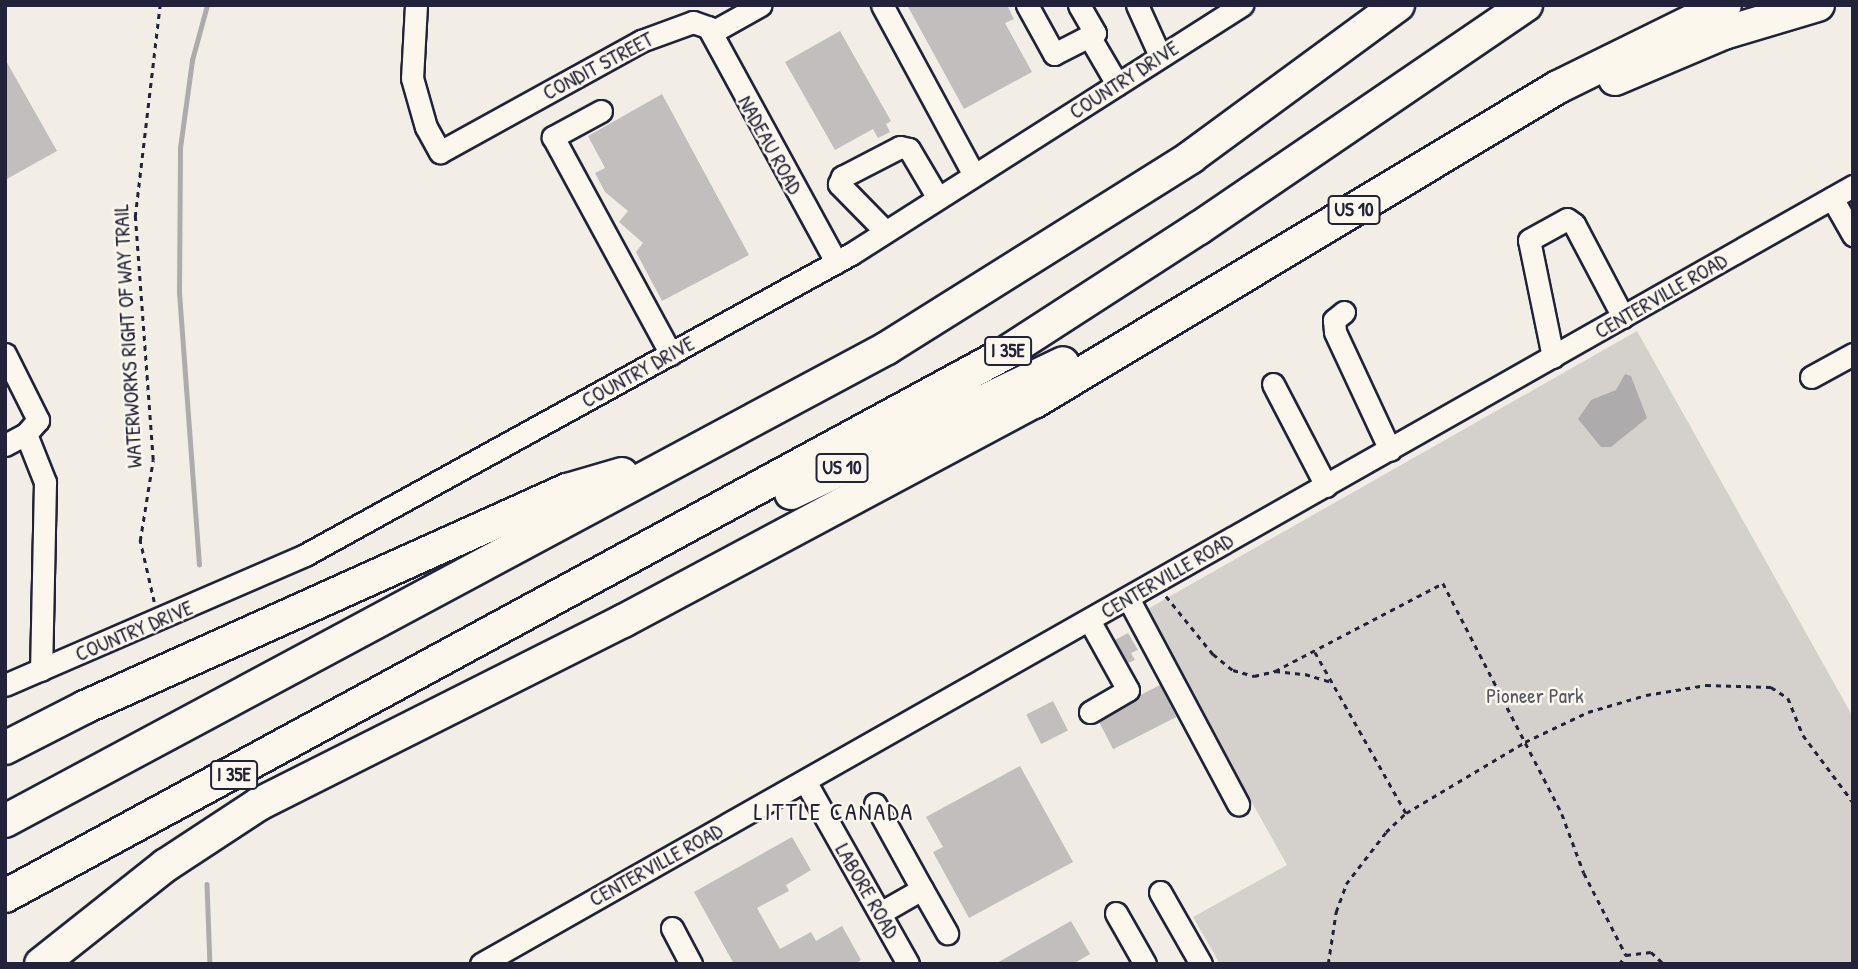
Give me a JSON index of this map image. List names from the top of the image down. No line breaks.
{"streets":{"highway":["US 10","I 35E"],"street":["CONDIT STREET","COUNTRY DRIVE","NADEAU ROAD","CENTERVILLE ROAD","LABORE ROAD"],"path":["WATERWORKS RIGHT OF WAY TRAIL"]},"crossings":[["CONDIT STREET","NADEAU ROAD"],["COUNTRY DRIVE","NADEAU ROAD"],["COUNTRY DRIVE","WATERWORKS RIGHT OF WAY TRAIL"],["US 10","I 35E"],["CENTERVILLE ROAD","LABORE ROAD"]],"districts":["LITTLE CANADA"],"parks":["Pioneer Park"]}
